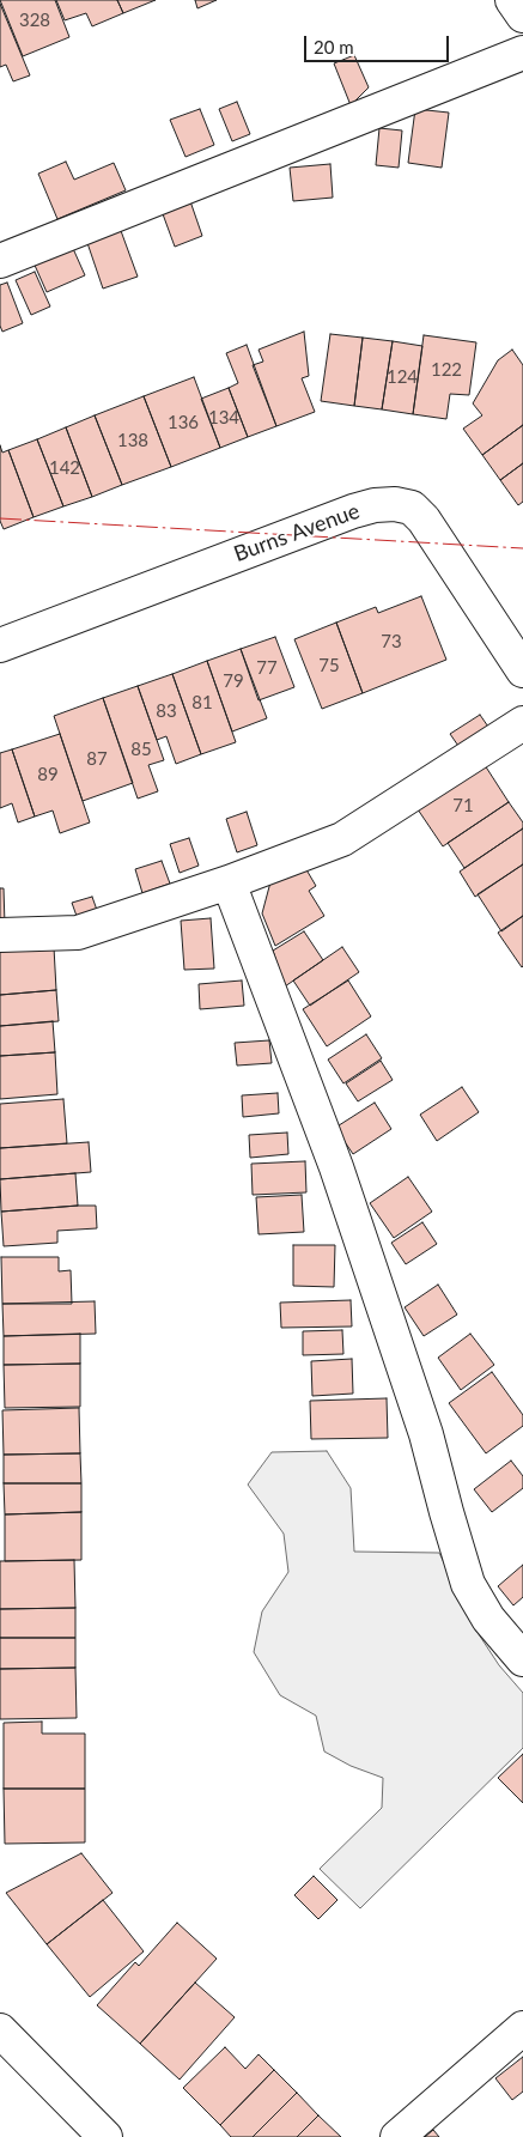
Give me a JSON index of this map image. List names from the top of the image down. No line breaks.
{"streets":{"street":["Burns Avenue"]},"house_numbers":["328","122","124","134","136","138","142","73","75","77","79","81","83","85","87","89","71"],"scale_bar":"20 m"}
